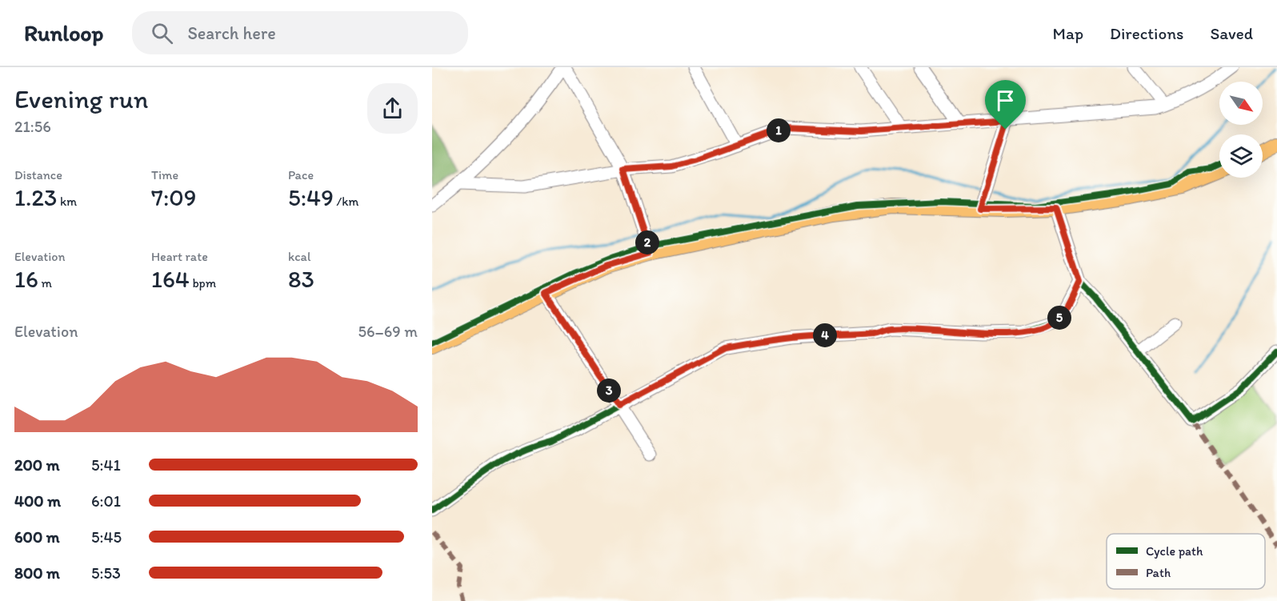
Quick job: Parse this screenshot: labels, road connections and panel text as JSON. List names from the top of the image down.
{
  "legend": ["Cycle path", "Path"],
  "north": "bottom right",
  "page": {
    "header": "Runloop",
    "search": "Search here",
    "nav": ["Map", "Directions", "Saved"],
    "heading": ["Evening run", "21:56"],
    "pins": [
      "1",
      "2",
      "5",
      "4",
      "3"
    ],
    "stats": [
      ["Distance", "1.23 km"],
      ["Time", "7:09"],
      ["Pace", "5:49 /km"],
      ["Elevation", "16 m"],
      ["Heart rate", "164 bpm"],
      ["kcal", "83"]
    ],
    "chart": ["Elevation", "56–69 m"],
    "list": [
      {
        "name": "200 m",
        "note": "5:41"
      },
      {
        "name": "400 m",
        "note": "6:01"
      },
      {
        "name": "600 m",
        "note": "5:45"
      },
      {
        "name": "800 m",
        "note": "5:53"
      }
    ]
  }
}
